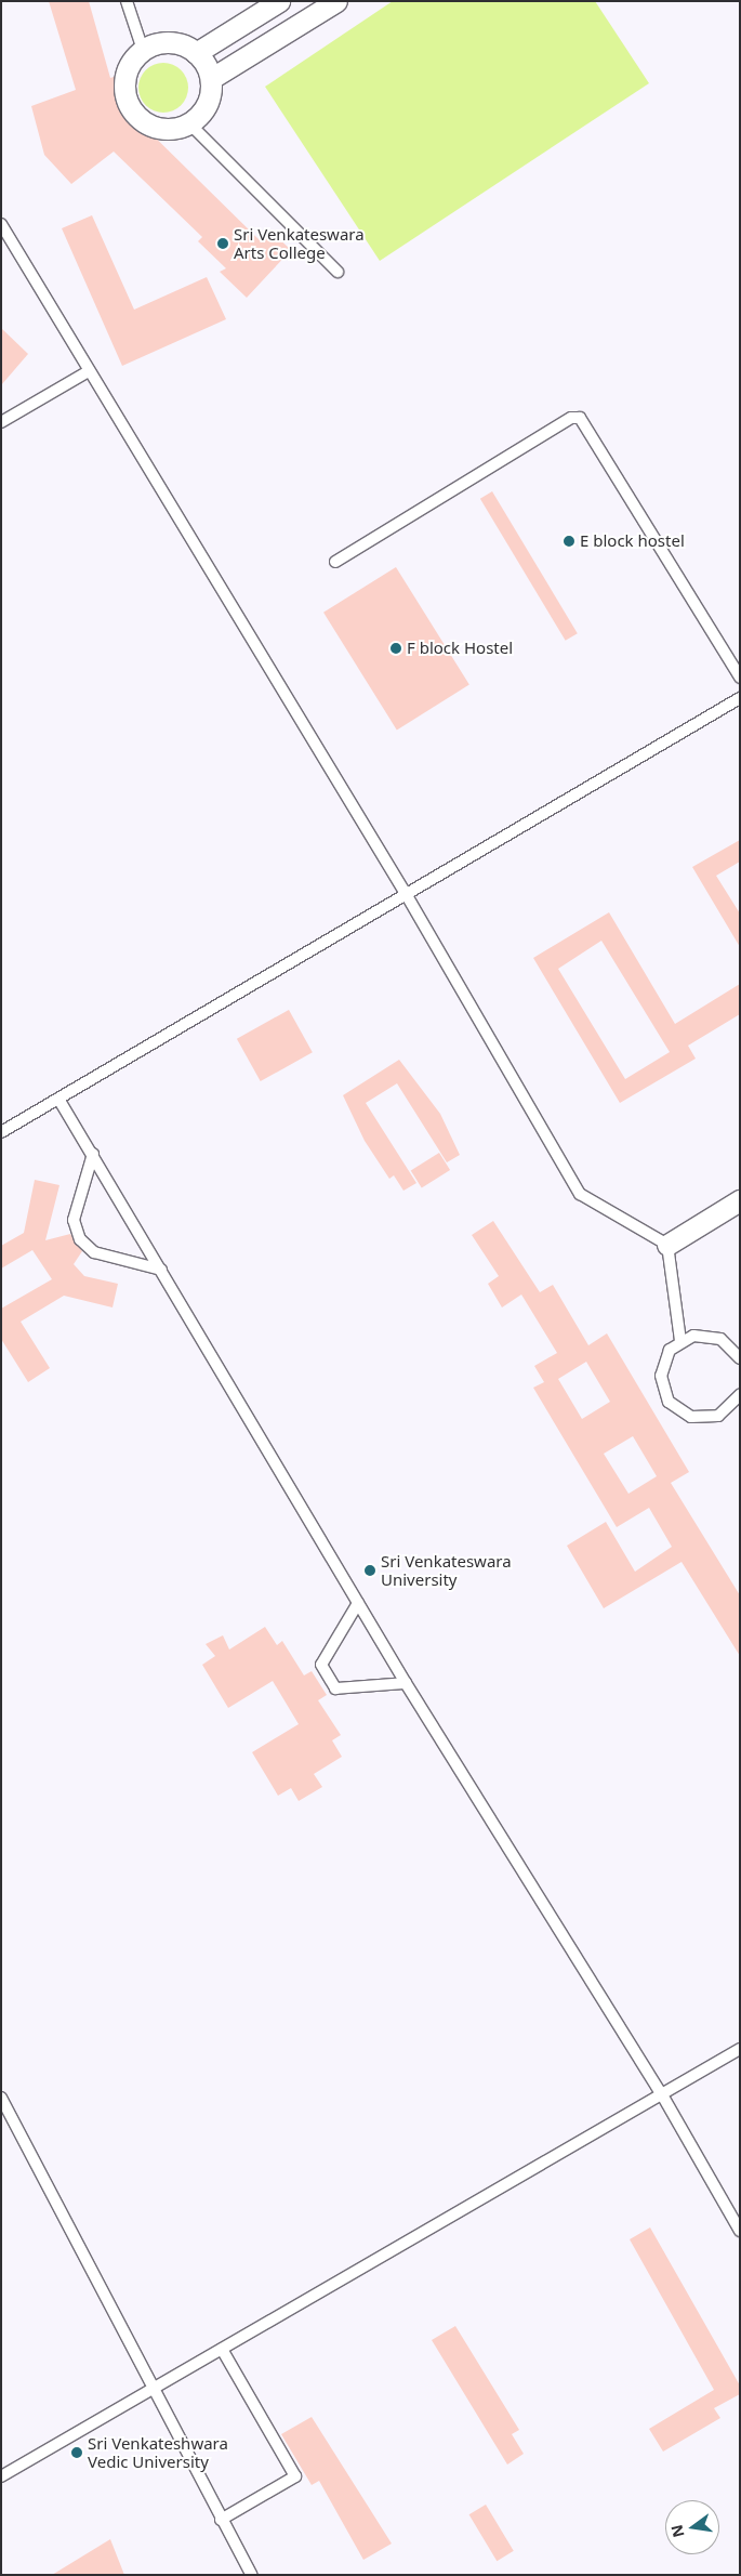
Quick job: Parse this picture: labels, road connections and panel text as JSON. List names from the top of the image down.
{
  "places": [
    "Sri Venkateswara Arts College",
    "E block hostel",
    "F block Hostel",
    "Sri Venkateswara University",
    "Sri Venkateshwara Vedic University"
  ],
  "north": "left"
}
